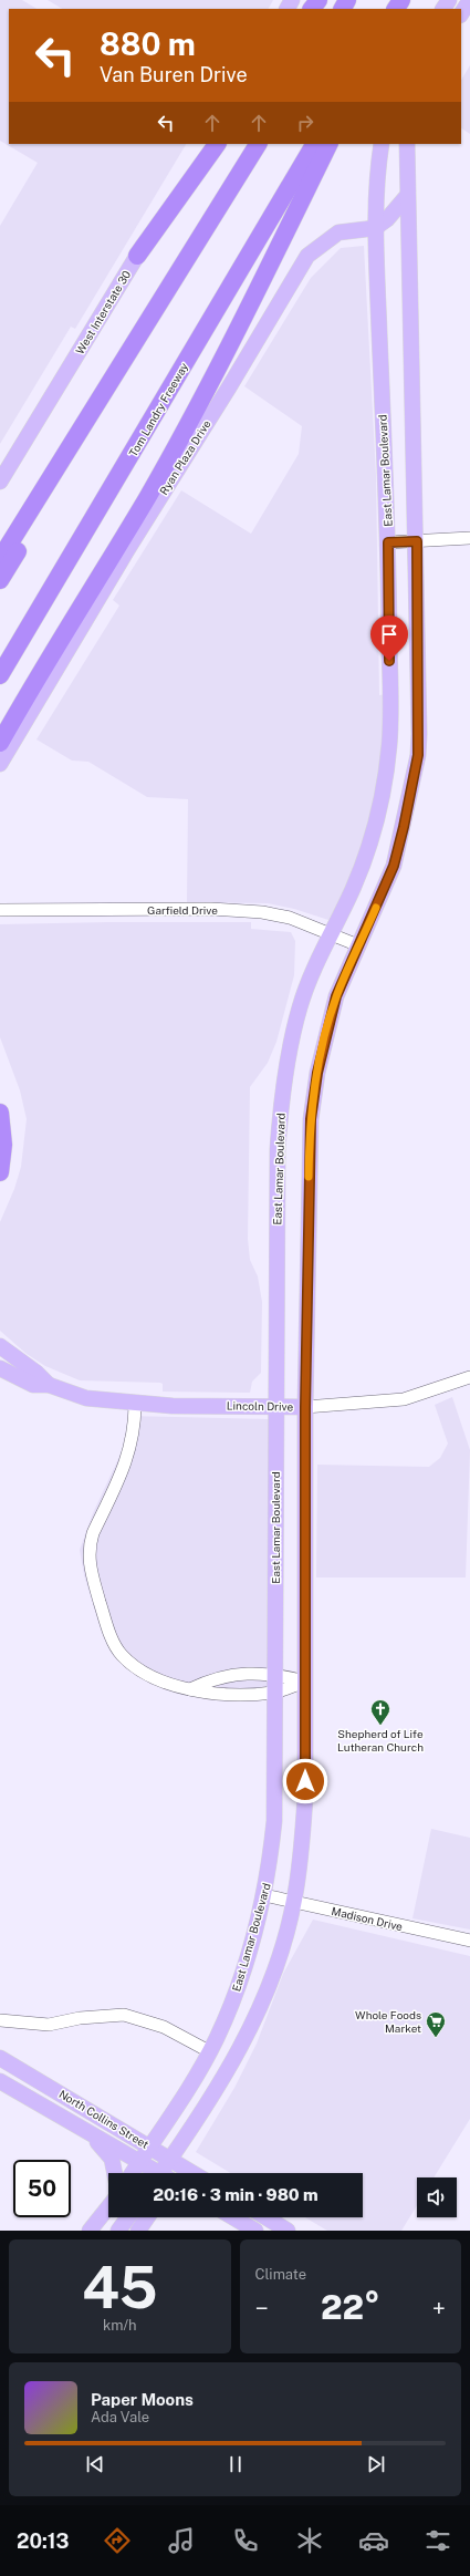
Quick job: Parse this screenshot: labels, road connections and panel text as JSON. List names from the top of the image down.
{
  "streets": {
    "highway": ["Tom Landry Freeway"],
    "main road": [
      "West Interstate 30",
      "Ryan Plaza Drive",
      "East Lamar Boulevard",
      "Lincoln Drive",
      "North Collins Street"
    ],
    "street": ["Garfield Drive", "Madison Drive"]
  },
  "crossings": [
    ["Ryan Plaza Drive", "East Lamar Boulevard"],
    ["East Lamar Boulevard", "Garfield Drive"],
    ["East Lamar Boulevard", "Lincoln Drive"],
    ["East Lamar Boulevard", "Madison Drive"],
    ["East Lamar Boulevard", "North Collins Street"]
  ],
  "places": {
    "church": ["Shepherd of Life Lutheran Church"],
    "supermarket": ["Whole Foods Market"]
  },
  "page": {
    "turn": ["880 m", "Van Buren Drive"],
    "limit": "50",
    "trip": "20:16 · 3 min · 980 m",
    "tile": [
      ["45", "km/h"],
      "Climate"
    ],
    "heat": ["−", "22°", "+"],
    "song": ["Paper Moons", "Ada Vale"],
    "tabs": "20:13"
  }
}
